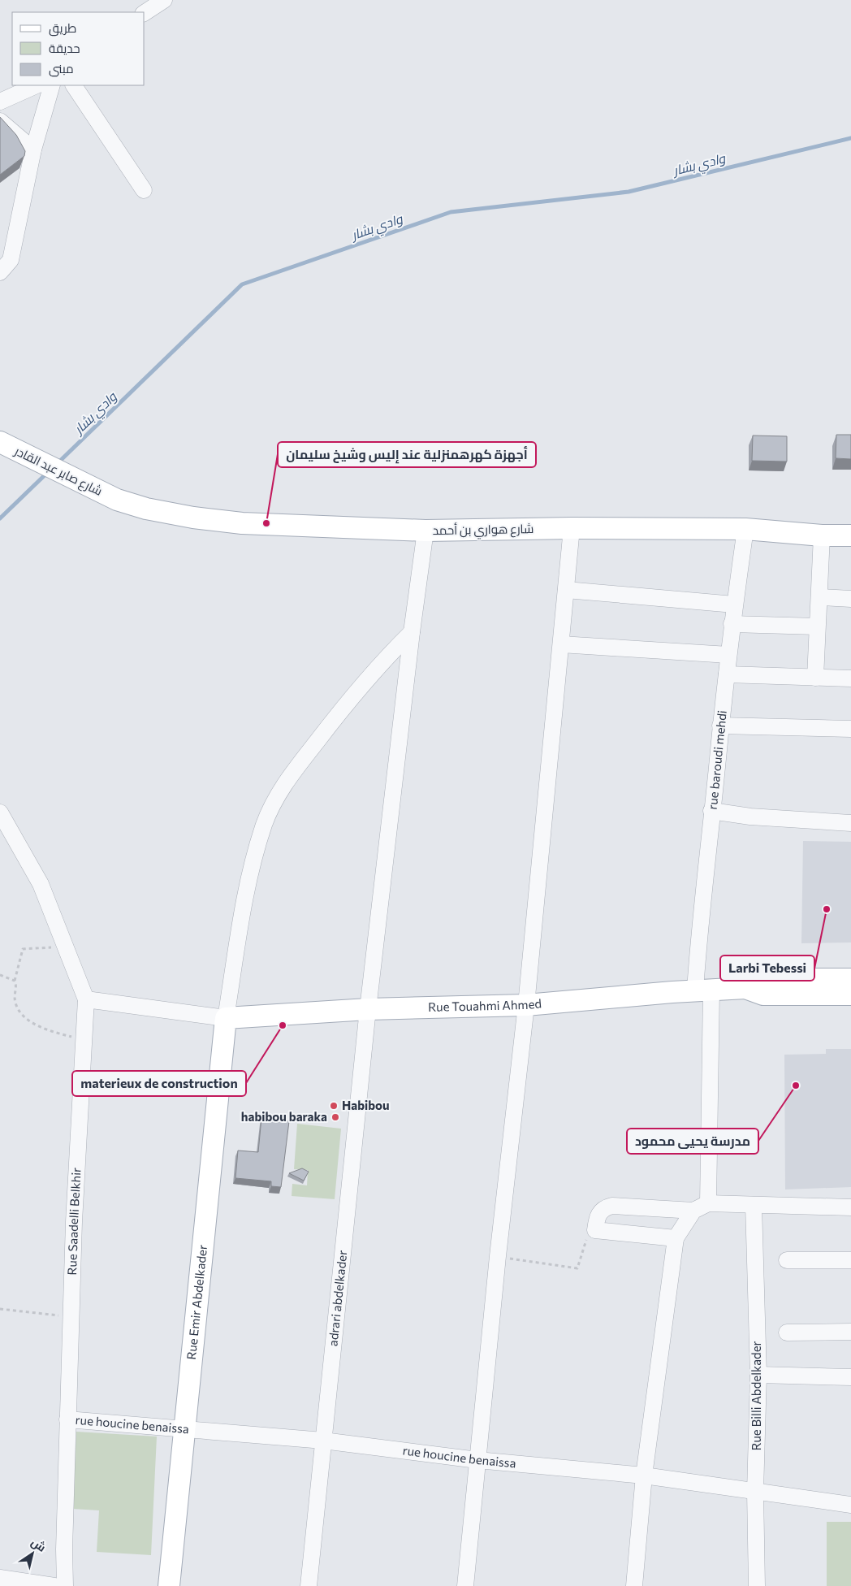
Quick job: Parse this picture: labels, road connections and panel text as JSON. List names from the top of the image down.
{
  "streets": {
    "main road": [
      "شارع صابر عبد القادر",
      "شارع هواري بن أحمد",
      "Rue Touahmi Ahmed",
      "Rue Emir Abdelkader"
    ],
    "street": [
      "rue baroudi mehdi",
      "Rue Saadelli Belkhir",
      "adrari abdelkader",
      "Rue Billi Abdelkader",
      "rue houcine benaissa"
    ]
  },
  "crossings": [
    ["شارع صابر عبد القادر", "شارع هواري بن أحمد"],
    ["شارع هواري بن أحمد", "rue baroudi mehdi"],
    ["شارع هواري بن أحمد", "adrari abdelkader"],
    ["rue baroudi mehdi", "Rue Touahmi Ahmed"],
    ["Rue Touahmi Ahmed", "adrari abdelkader"],
    ["Rue Touahmi Ahmed", "Rue Emir Abdelkader"],
    ["Rue Saadelli Belkhir", "rue houcine benaissa"],
    ["adrari abdelkader", "rue houcine benaissa"],
    ["Rue Emir Abdelkader", "rue houcine benaissa"],
    ["Rue Billi Abdelkader", "rue houcine benaissa"]
  ],
  "water": ["وادي بشار"],
  "places": [
    "أجهزة كهرهمنزلية عند إليس وشيخ سليمان",
    "Larbi Tebessi",
    "materieux de construction",
    "مدرسة يحيى محمود",
    "Habibou",
    "habibou baraka"
  ],
  "legend": ["طريق", "حديقة", "مبنى"],
  "north": "top right"
}
